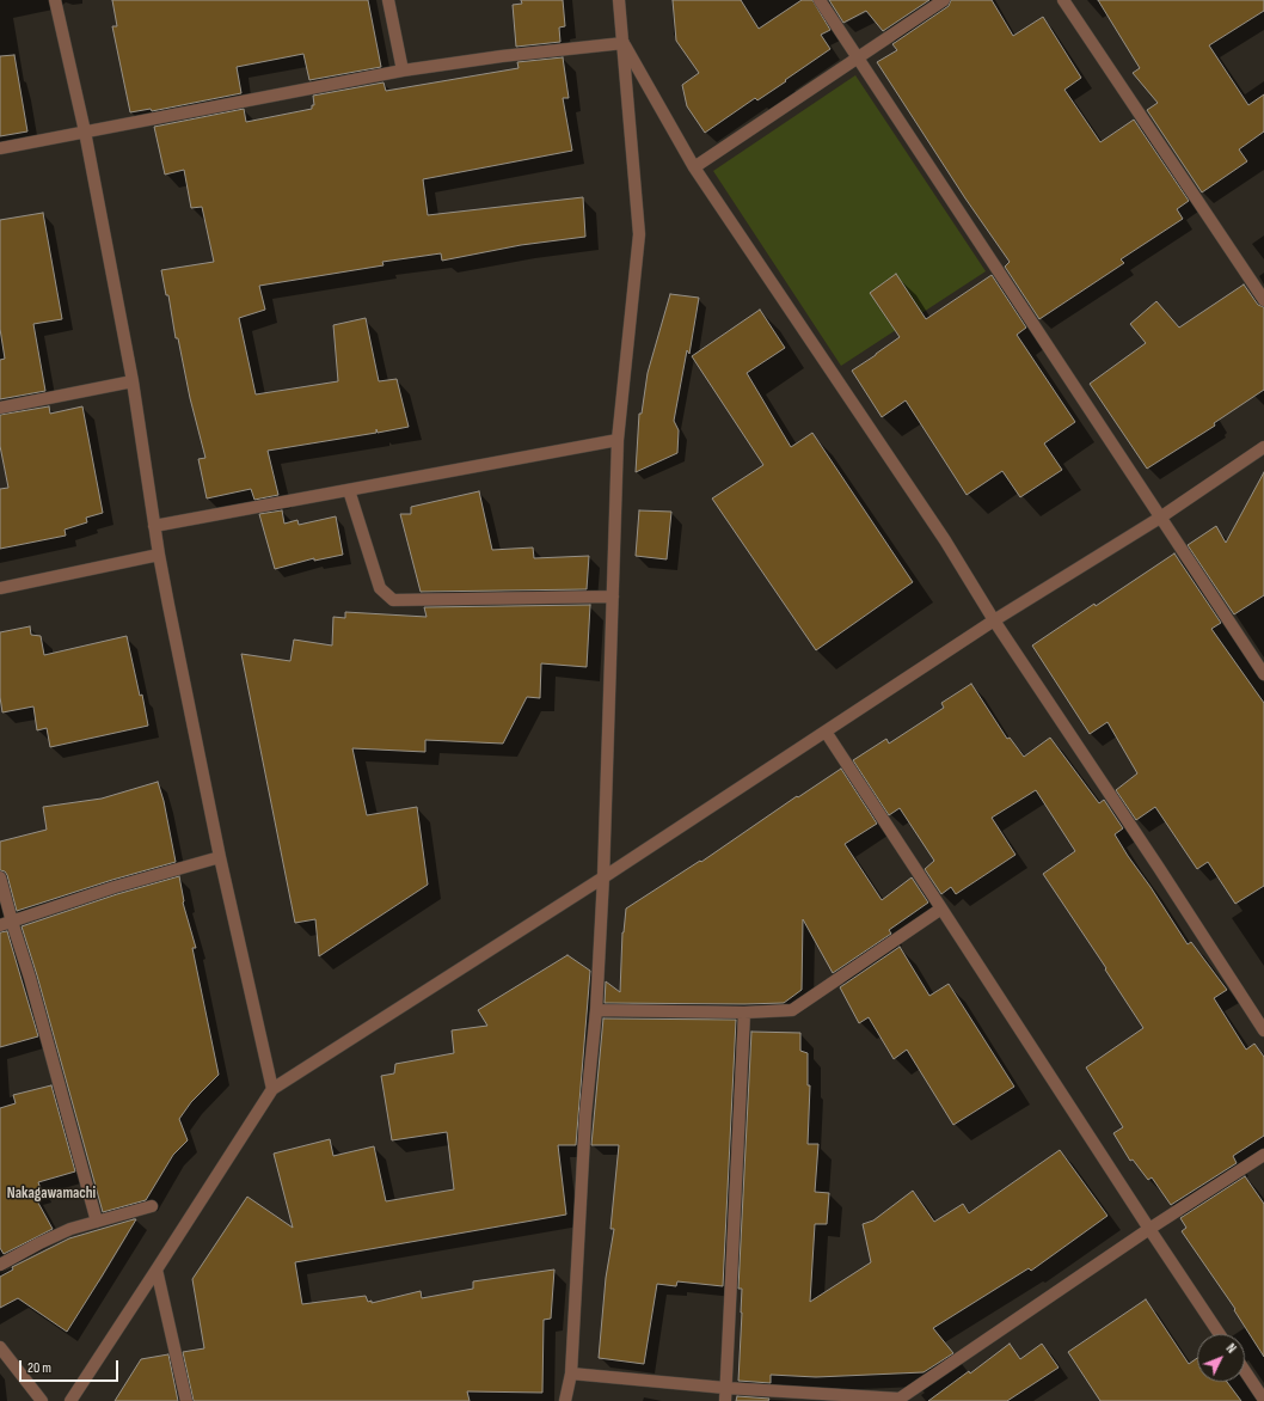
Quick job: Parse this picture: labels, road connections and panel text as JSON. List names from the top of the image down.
{
  "districts": ["Nakagawamachi"],
  "scale_bar": "20 m",
  "north": "top right"
}
